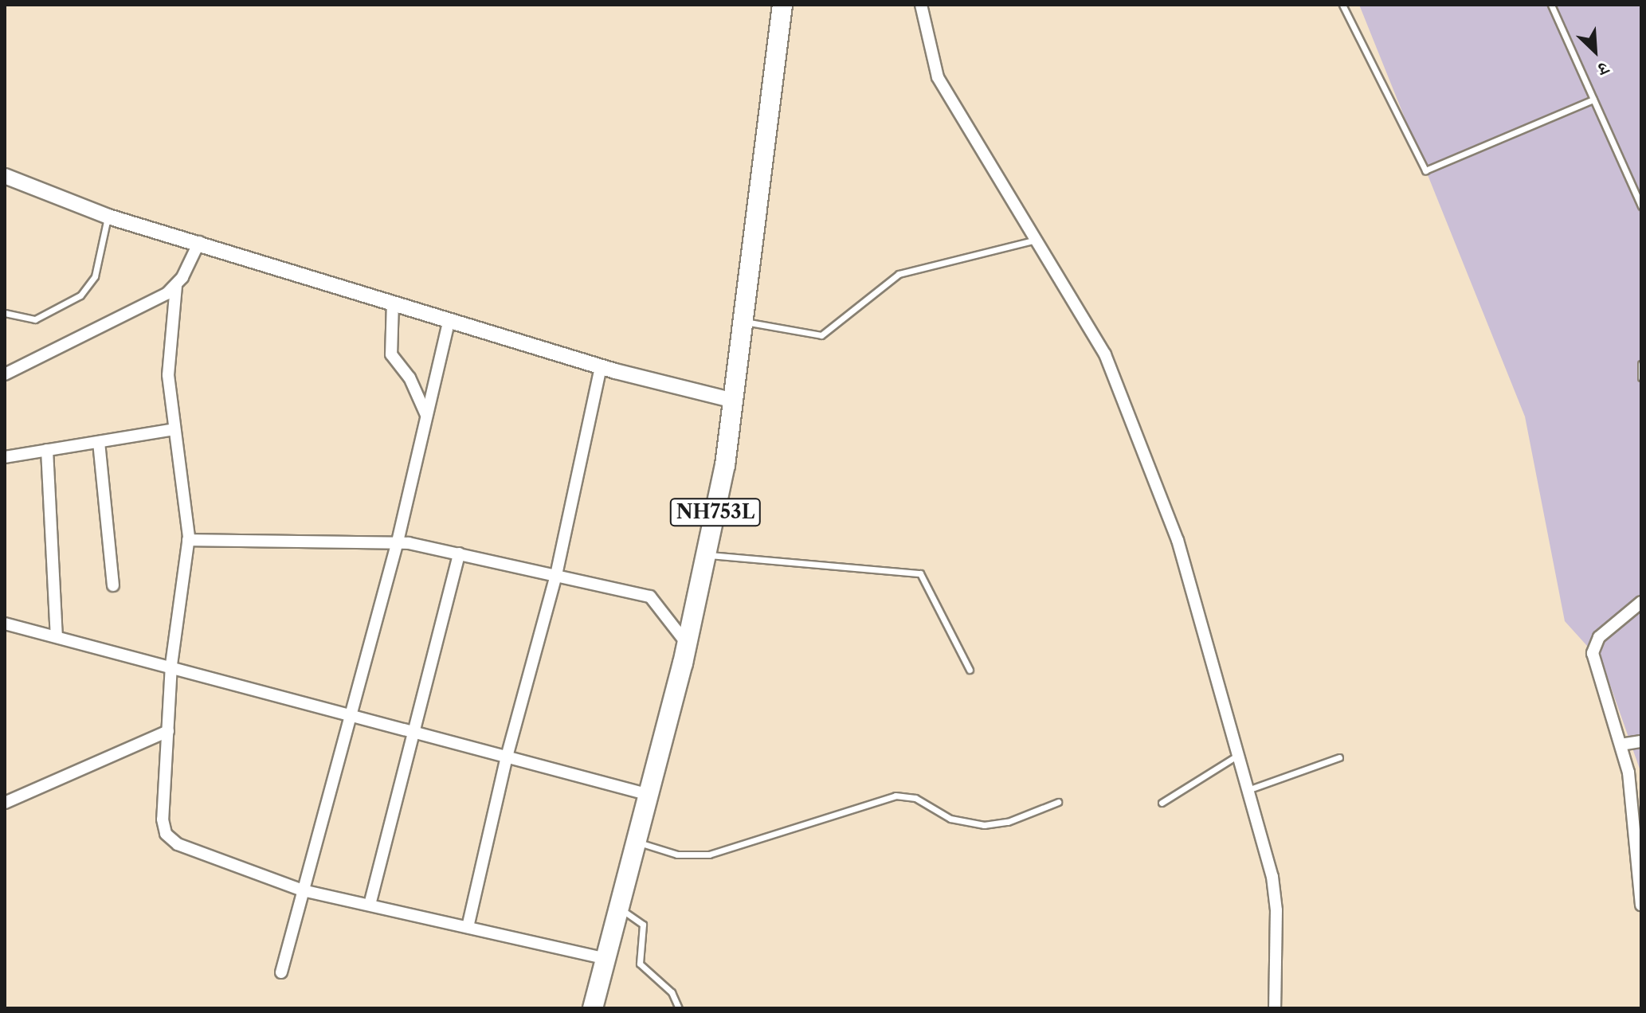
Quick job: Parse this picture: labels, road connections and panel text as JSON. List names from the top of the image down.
{
  "streets": {
    "highway": ["NH753L"]
  },
  "north": "bottom right"
}
